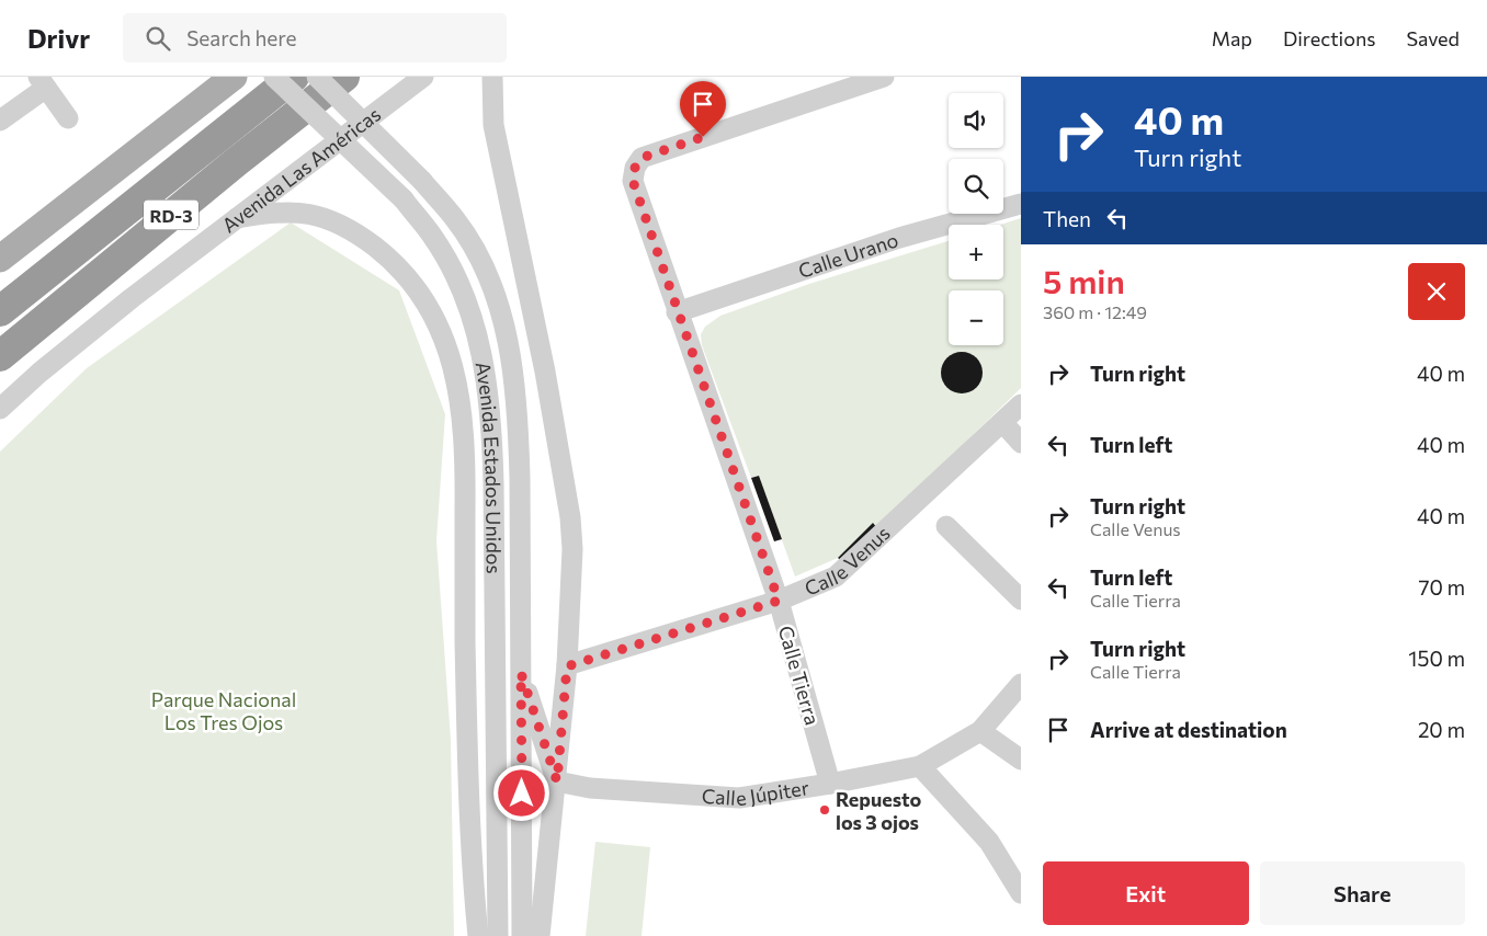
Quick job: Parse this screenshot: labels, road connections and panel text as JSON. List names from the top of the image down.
{
  "streets": {
    "highway": ["RD-3"],
    "street": [
      "Avenida Las Américas",
      "Calle Urano",
      "Avenida Estados Unidos",
      "Calle Venus",
      "Calle Tierra",
      "Calle Júpiter"
    ]
  },
  "crossings": [
    ["Calle Urano", "Calle Tierra"],
    ["Calle Venus", "Calle Tierra"],
    ["Calle Tierra", "Calle Júpiter"]
  ],
  "parks": ["Parque Nacional Los Tres Ojos"],
  "places": ["Repuesto los 3 ojos"],
  "page": {
    "header": "Drivr",
    "search": "Search here",
    "nav": ["Map", "Directions", "Saved"],
    "turn": ["40 m", "Turn right"],
    "map_buttons": ["+", "−"],
    "then": "Then",
    "heading": ["5 min", "360 m · 12:49"],
    "list": [
      {
        "name": "Turn right",
        "value": "40 m"
      },
      {
        "name": "Turn left",
        "value": "40 m"
      },
      {
        "name": "Turn right",
        "note": "Calle Venus",
        "value": "40 m"
      },
      {
        "name": "Turn left",
        "note": "Calle Tierra",
        "value": "70 m"
      },
      {
        "name": "Turn right",
        "note": "Calle Tierra",
        "value": "150 m"
      },
      {
        "name": "Arrive at destination",
        "value": "20 m"
      }
    ],
    "buttons": ["Exit", "Share"]
  }
}
